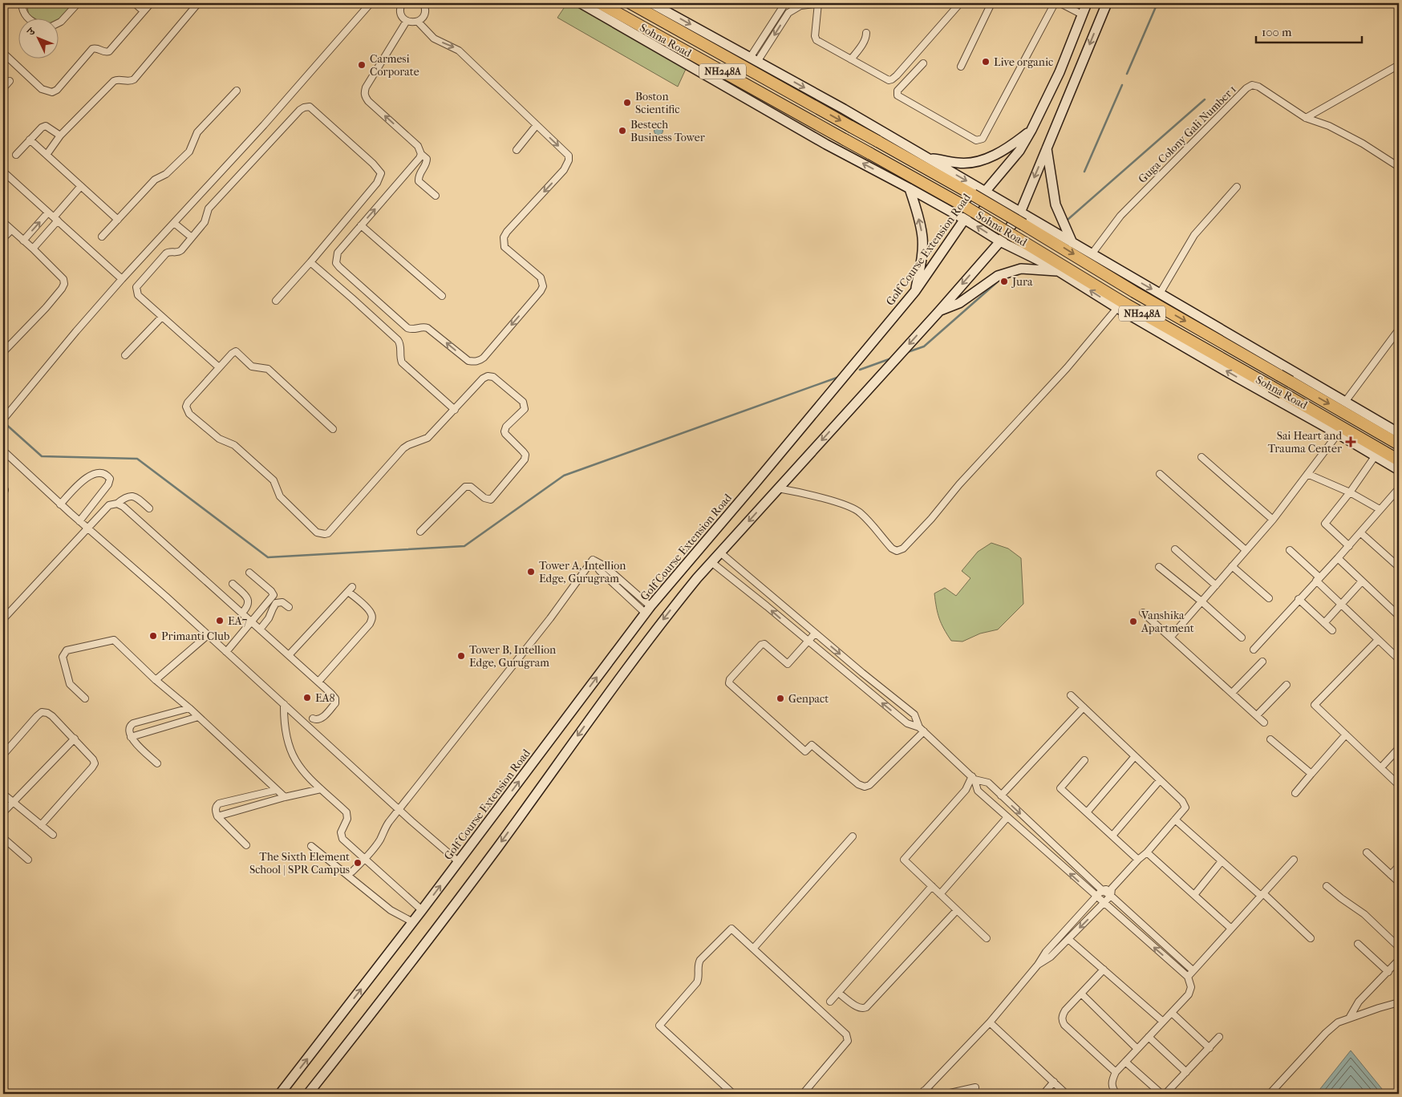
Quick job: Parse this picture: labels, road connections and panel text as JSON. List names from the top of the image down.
{
  "streets": {
    "highway": ["Sohna Road", "NH248A"],
    "main road": ["Golf Course Extension Road"],
    "street": ["Guga Colony Gali Number 1"]
  },
  "places": {
    "other": [
      "Live organic",
      "Carmesi Corporate",
      "Boston Scientific",
      "Bestech Business Tower",
      "Jura",
      "Tower A, Intellion Edge, Gurugram",
      "EA7",
      "Vanshika Apartment",
      "Primanti Club",
      "Tower B, Intellion Edge, Gurugram",
      "EA8",
      "Genpact",
      "The Sixth Element School | SPR Campus"
    ],
    "health": ["Sai Heart and Trauma Center"]
  },
  "scale_bar": "100 m",
  "north": "top left"
}
